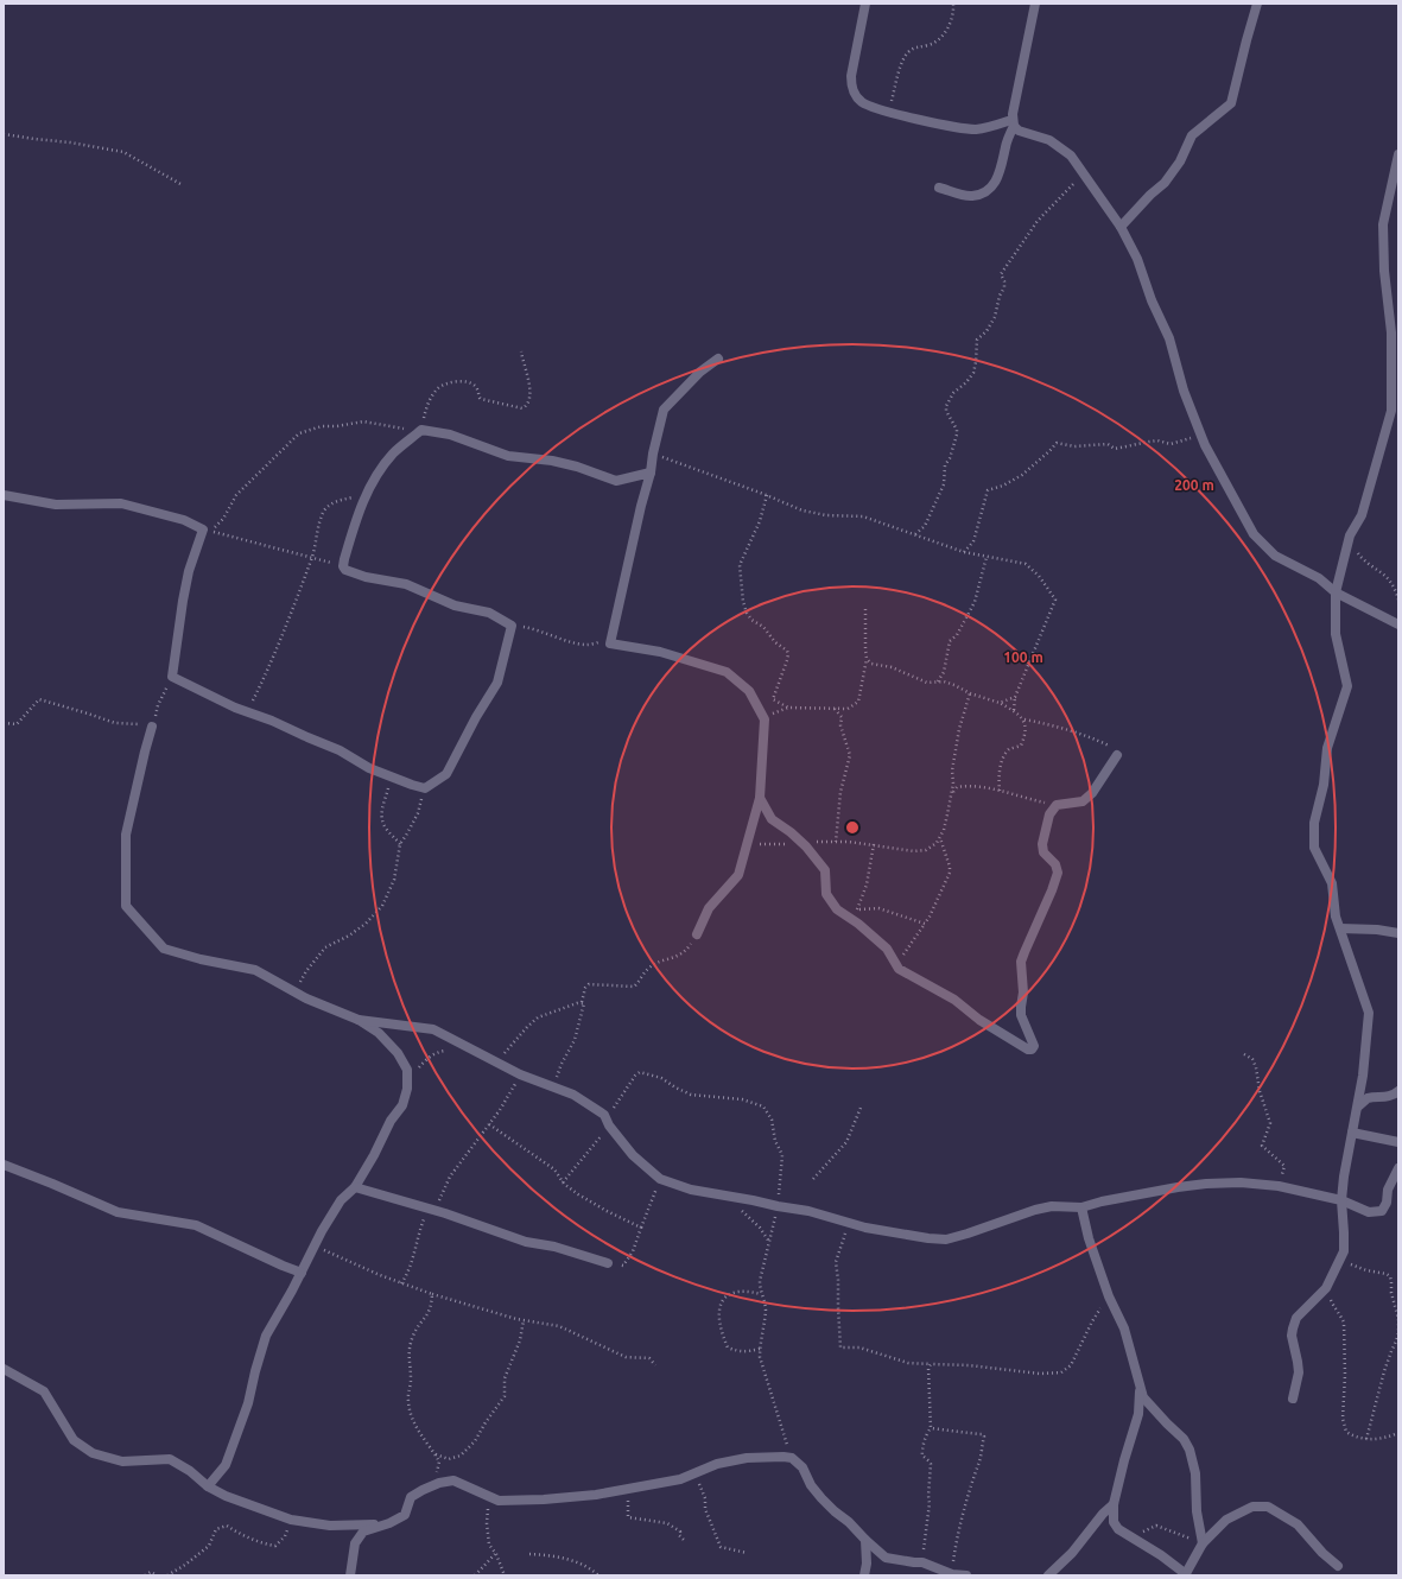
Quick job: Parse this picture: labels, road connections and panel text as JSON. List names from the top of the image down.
{
  "rings": ["200 m", "100 m"]
}
